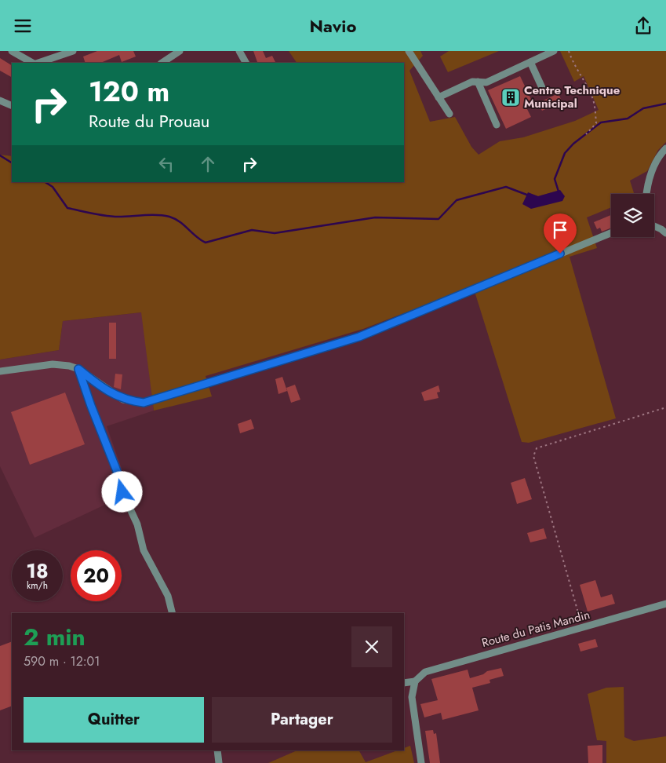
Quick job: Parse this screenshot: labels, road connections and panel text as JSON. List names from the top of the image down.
{
  "streets": {
    "street": ["Route du Patis Mandin"]
  },
  "places": {
    "building": ["Centre Technique Municipal"]
  },
  "page": {
    "header": "Navio",
    "turn": ["120 m", "Route du Prouau"],
    "speed": "18 km/h",
    "limit": "20",
    "heading": ["2 min", "590 m · 12:01"],
    "buttons": ["Quitter", "Partager"]
  }
}
